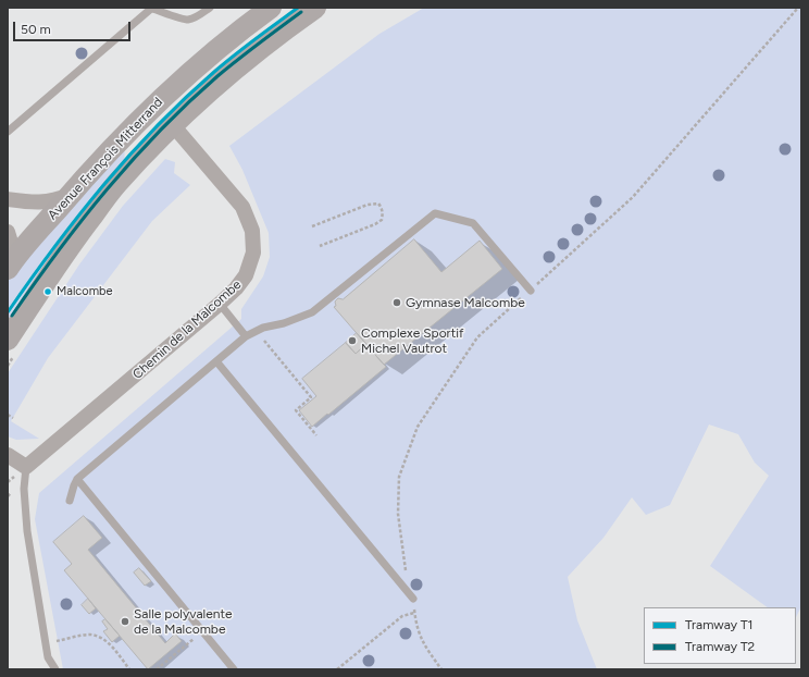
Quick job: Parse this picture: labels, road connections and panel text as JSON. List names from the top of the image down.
{
  "streets": {
    "main road": ["Avenue François Mitterrand"],
    "street": ["Chemin de la Malcombe"]
  },
  "crossings": [
    ["Avenue François Mitterrand", "Chemin de la Malcombe"]
  ],
  "places": [
    "Malcombe",
    "Gymnase Malcombe",
    "Complexe Sportif Michel Vautrot",
    "Salle polyvalente de la Malcombe"
  ],
  "lines": ["tram line T1", "tram line T2"],
  "legend": ["Tramway T1", "Tramway T2"],
  "scale_bar": "50 m"
}
